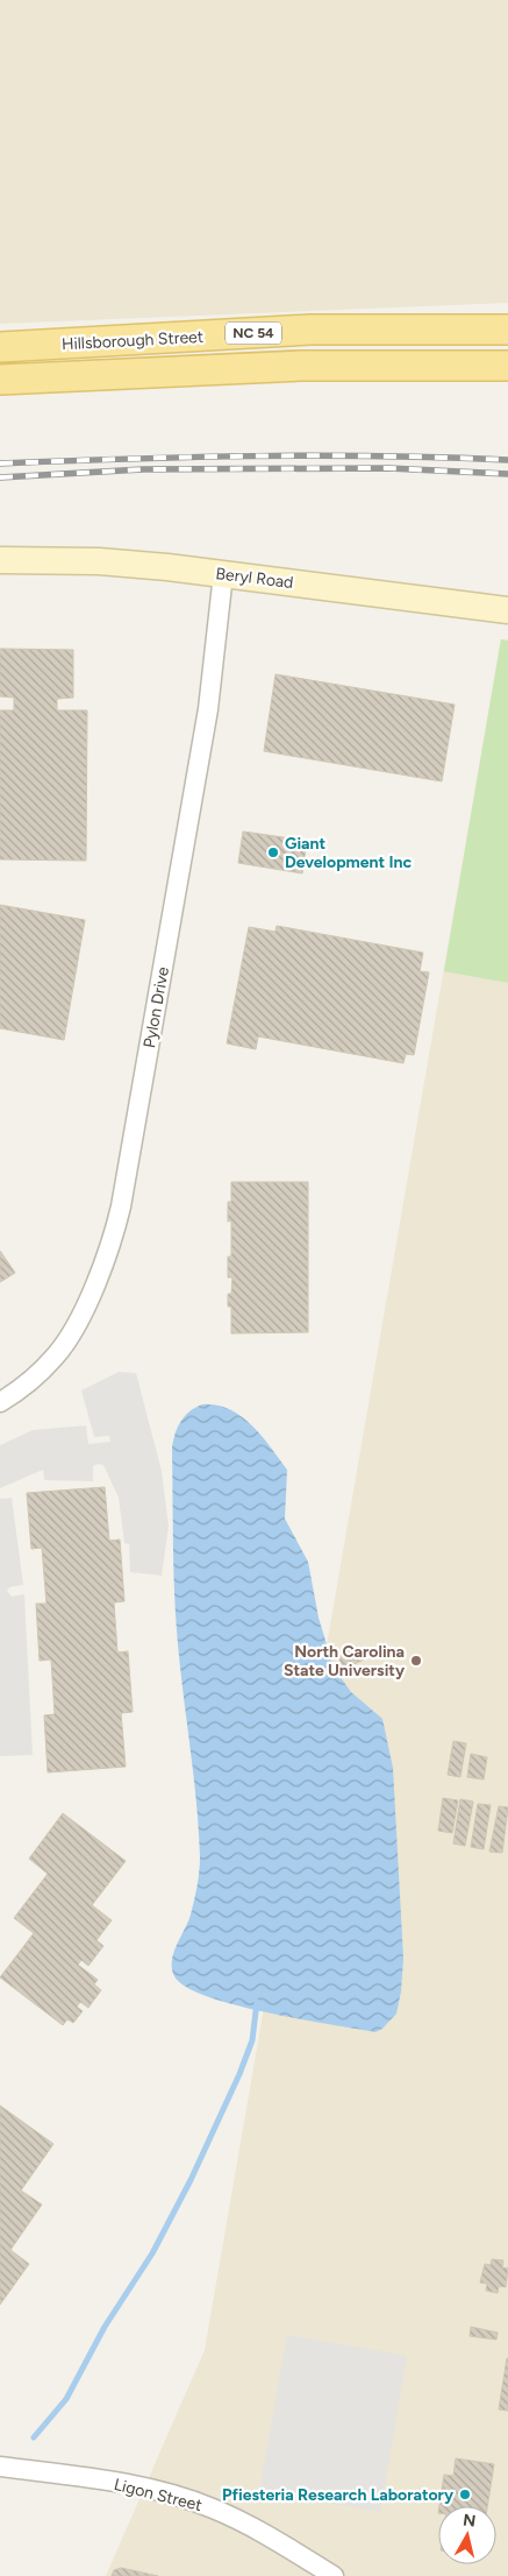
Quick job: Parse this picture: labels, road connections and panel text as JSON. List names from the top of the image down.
{
  "streets": {
    "main road": ["NC 54", "Hillsborough Street"],
    "street": ["Beryl Road", "Pylon Drive", "Ligon Street"]
  },
  "crossings": [
    ["Beryl Road", "Pylon Drive"]
  ],
  "places": ["Giant Development Inc", "North Carolina State University", "Pfiesteria Research Laboratory"],
  "north": "top"
}
